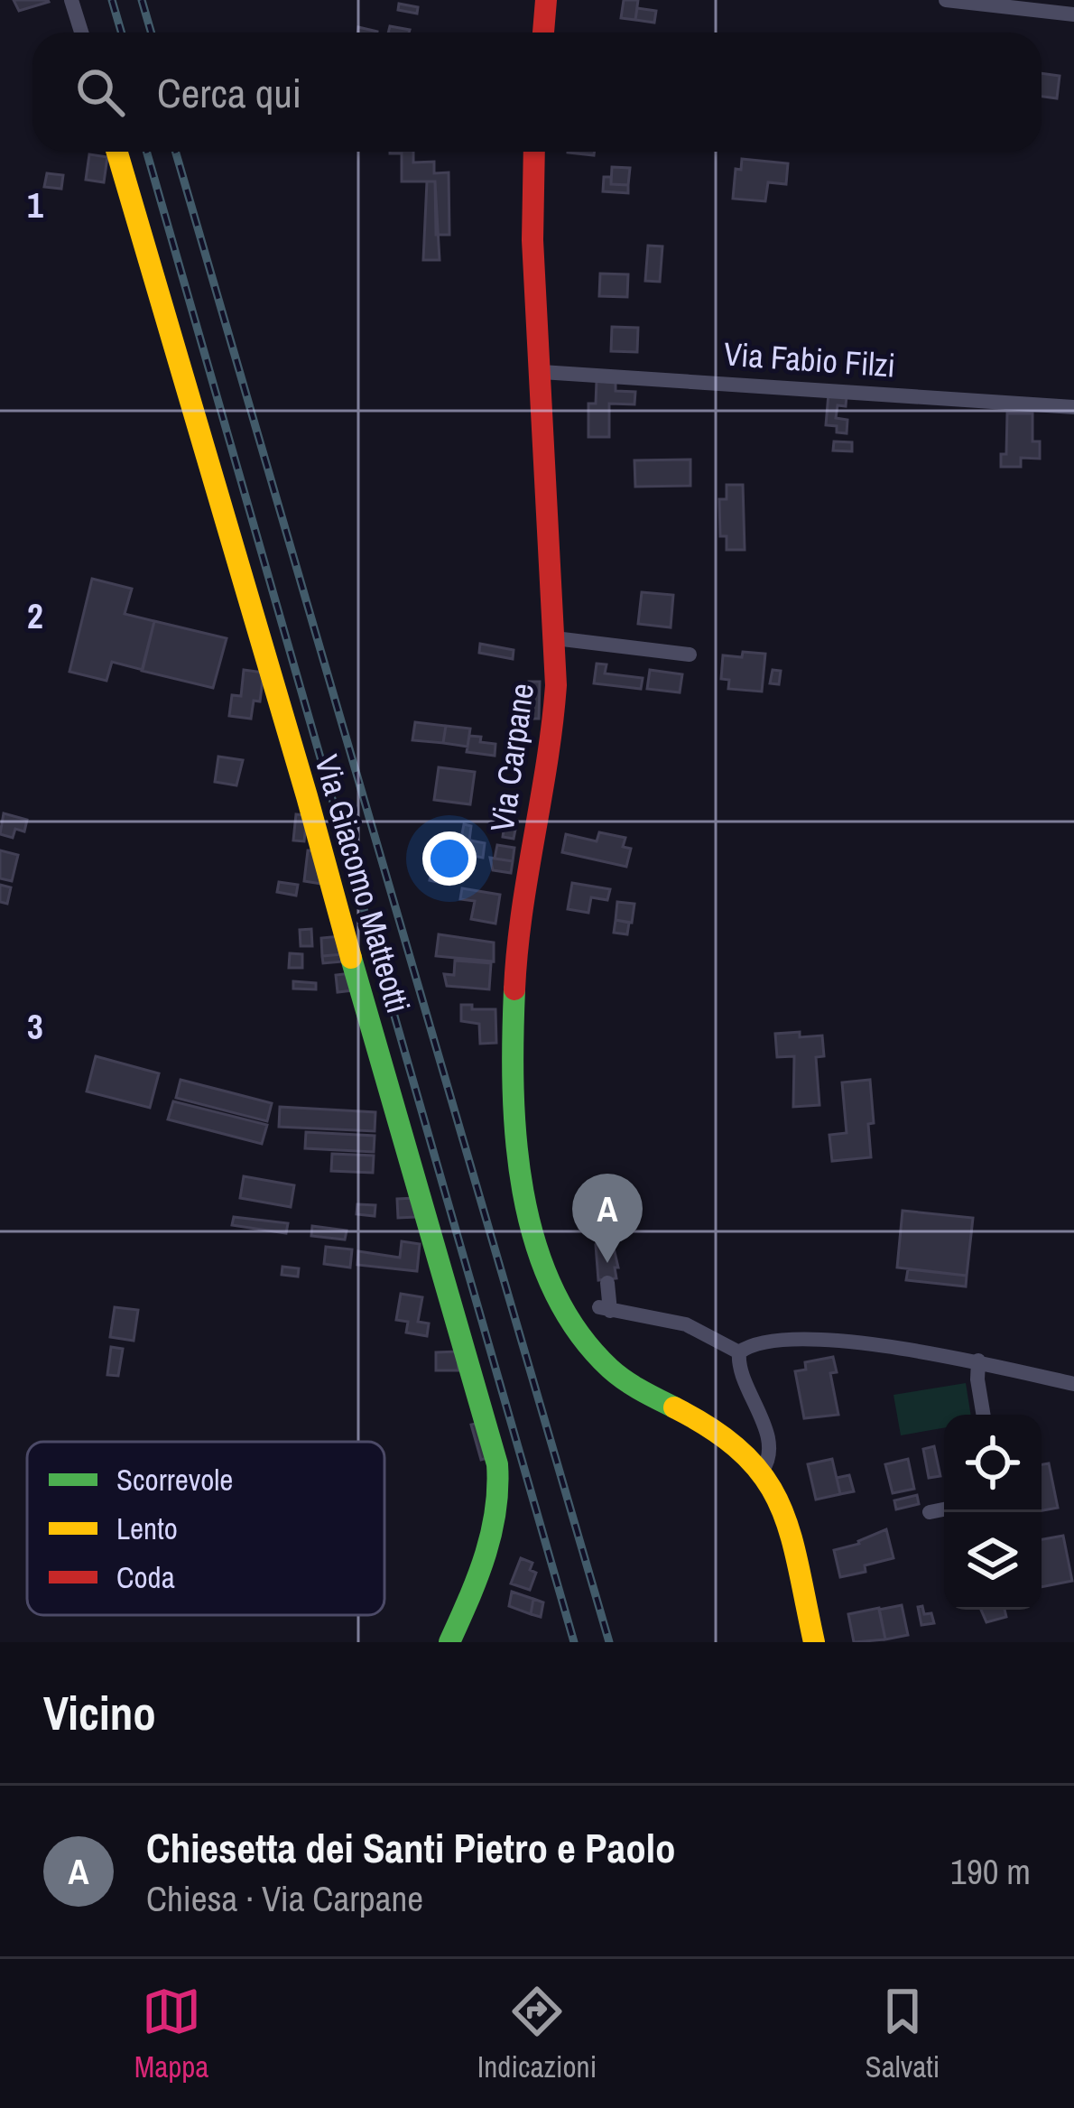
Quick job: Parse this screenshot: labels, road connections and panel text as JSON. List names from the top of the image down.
{
  "streets": {
    "street": ["Via Fabio Filzi", "Via Carpane", "Via Giacomo Matteotti"]
  },
  "crossings": [
    ["Via Fabio Filzi", "Via Carpane"]
  ],
  "legend": ["Scorrevole", "Lento", "Coda"],
  "page": {
    "search": "Cerca qui",
    "pins": "A",
    "heading": "Vicino",
    "list": [
      {
        "mark": "A",
        "name": "Chiesetta dei Santi Pietro e Paolo",
        "note": "Chiesa · Via Carpane",
        "value": "190 m"
      }
    ],
    "nav": ["Mappa", "Indicazioni", "Salvati"]
  },
  "grid": {
    "rows": ["1", "2", "3"]
  }
}
